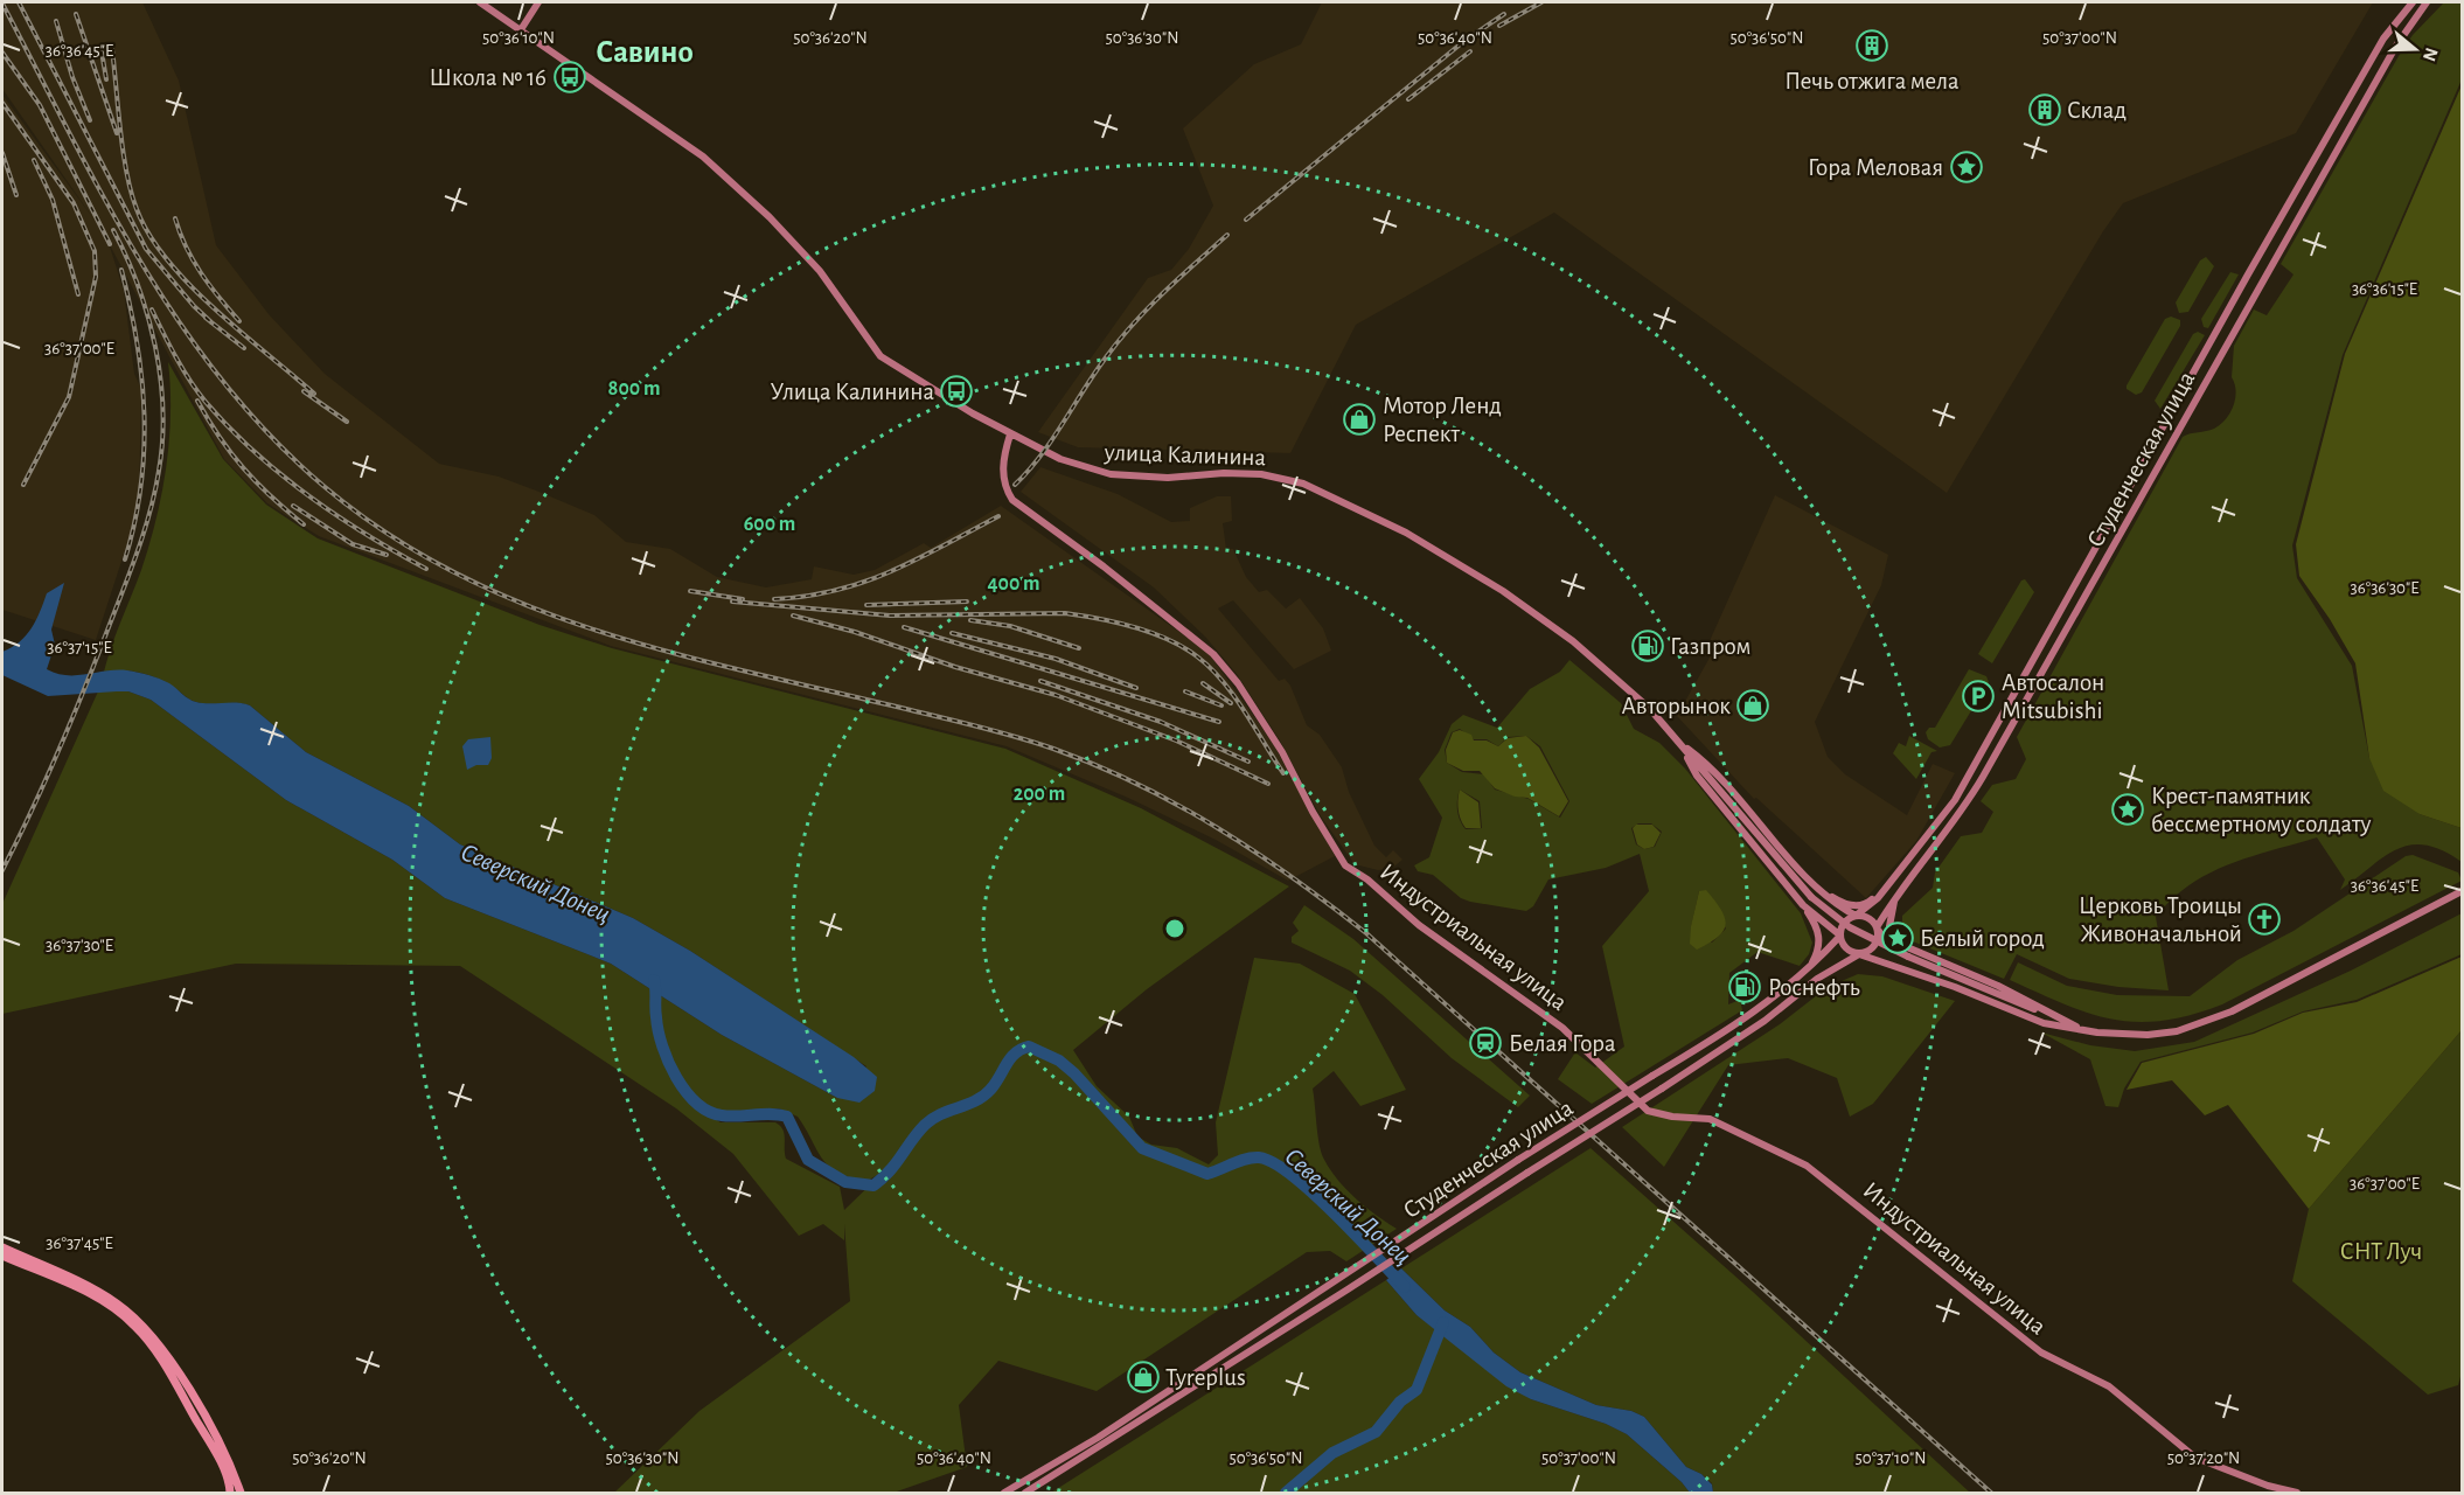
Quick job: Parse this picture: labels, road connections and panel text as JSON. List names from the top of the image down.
{
  "streets": {
    "main road": ["улица Калинина", "Студенческая улица", "Индустриальная улица"]
  },
  "crossings": [
    ["улица Калинина", "Индустриальная улица"]
  ],
  "districts": ["Савино"],
  "water": ["Северский Донец"],
  "parks": ["СНТ Луч"],
  "places": {
    "building": ["Печь отжига мела", "Склад"],
    "bus stop": ["Школа № 16", "Улица Калинина"],
    "place": ["Гора Меловая", "Крест-памятник бессмертному солдату", "Белый город"],
    "shop": ["Мотор Ленд Респект", "Авторынок", "Tyreplus"],
    "fuel station": ["Газпром", "Роснефть"],
    "parking": ["Автосалон Mitsubishi"],
    "church": ["Церковь Троицы Живоначальной"],
    "station": ["Белая Гора"]
  },
  "north": "right",
  "coordinates": [
    "50°36'10\"N",
    "50°36'20\"N",
    "50°36'30\"N",
    "50°36'40\"N",
    "50°36'50\"N",
    "50°37'00\"N",
    "36°36'45\"E",
    "36°36'15\"E",
    "36°37'00\"E",
    "36°36'30\"E",
    "36°37'15\"E",
    "36°37'30\"E",
    "36°37'45\"E",
    "50°37'10\"N",
    "50°37'20\"N"
  ],
  "rings": [
    "800 m",
    "600 m",
    "400 m",
    "200 m"
  ]
}
